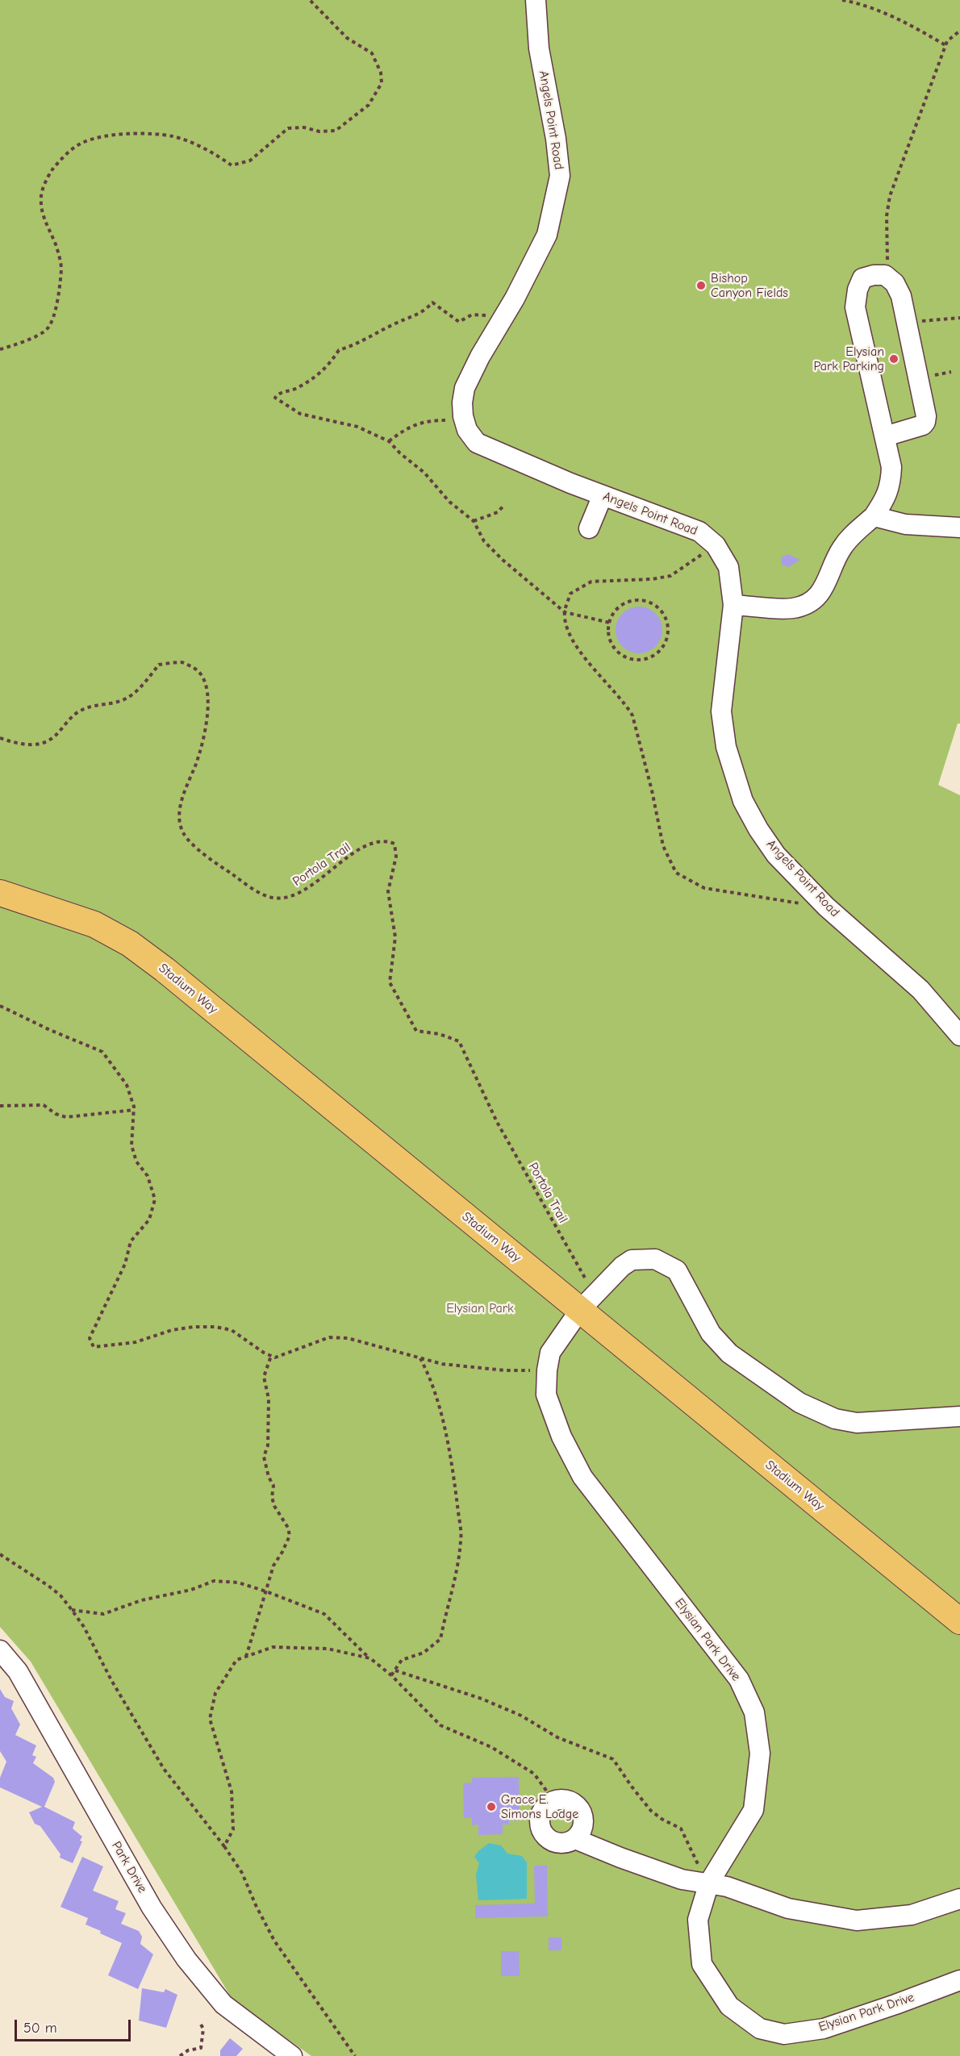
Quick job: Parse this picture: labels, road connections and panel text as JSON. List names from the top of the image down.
{
  "streets": {
    "main road": ["Stadium Way"],
    "street": ["Angels Point Road", "Elysian Park Drive", "Park Drive"],
    "path": ["Portola Trail"]
  },
  "crossings": [
    ["Portola Trail", "Stadium Way"],
    ["Portola Trail", "Elysian Park Drive"],
    ["Stadium Way", "Elysian Park Drive"]
  ],
  "parks": ["Elysian Park"],
  "places": ["Bishop Canyon Fields", "Elysian Park Parking", "Grace E. Simons Lodge"],
  "scale_bar": "50 m"
}
